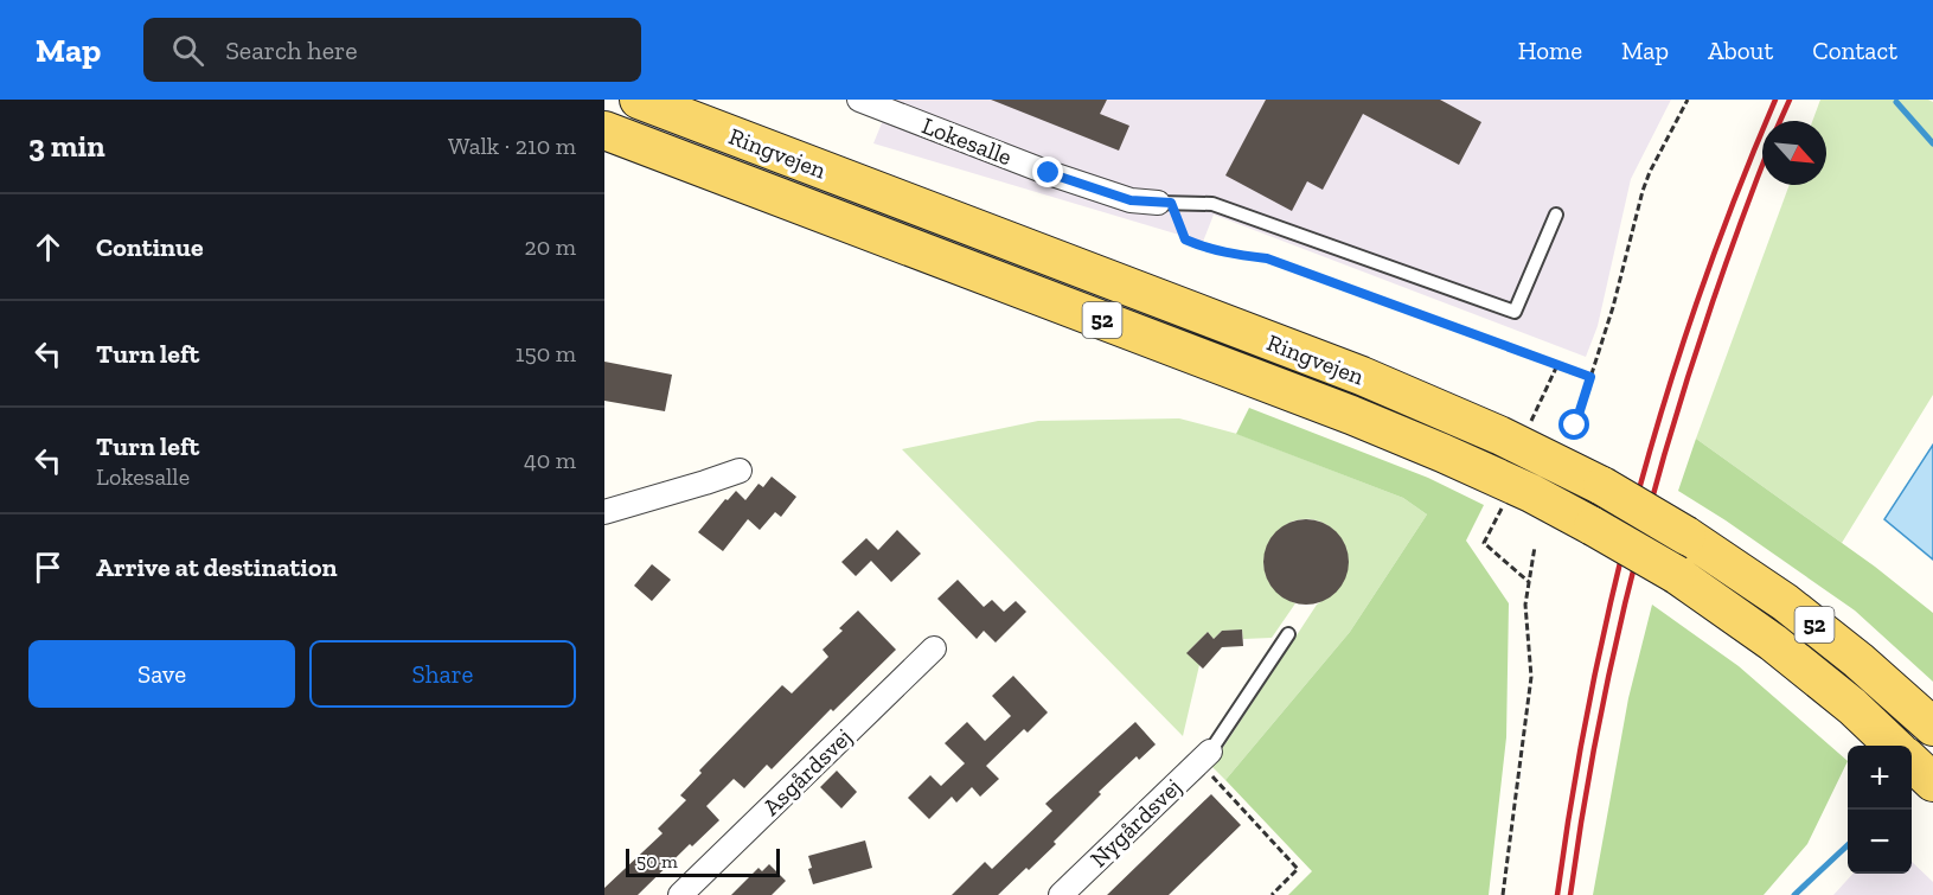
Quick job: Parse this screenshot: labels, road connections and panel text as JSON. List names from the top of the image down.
{
  "streets": {
    "main road": ["Ringvejen", "52"],
    "street": ["Lokesalle", "Asgårdsvej", "Nygårdsvej"]
  },
  "scale_bar": "50 m",
  "north": "bottom right",
  "page": {
    "header": "Map",
    "search": "Search here",
    "nav": [
      "Home",
      "Map",
      "About",
      "Contact"
    ],
    "heading": ["3 min", "Walk · 210 m"],
    "list": [
      ["Continue", "20 m"],
      ["Turn left", "150 m"],
      ["Turn left", "Lokesalle", "40 m"],
      "Arrive at destination"
    ],
    "buttons": ["Save", "Share"],
    "map_buttons": ["+", "−"],
    "scale": "50 m"
  }
}
